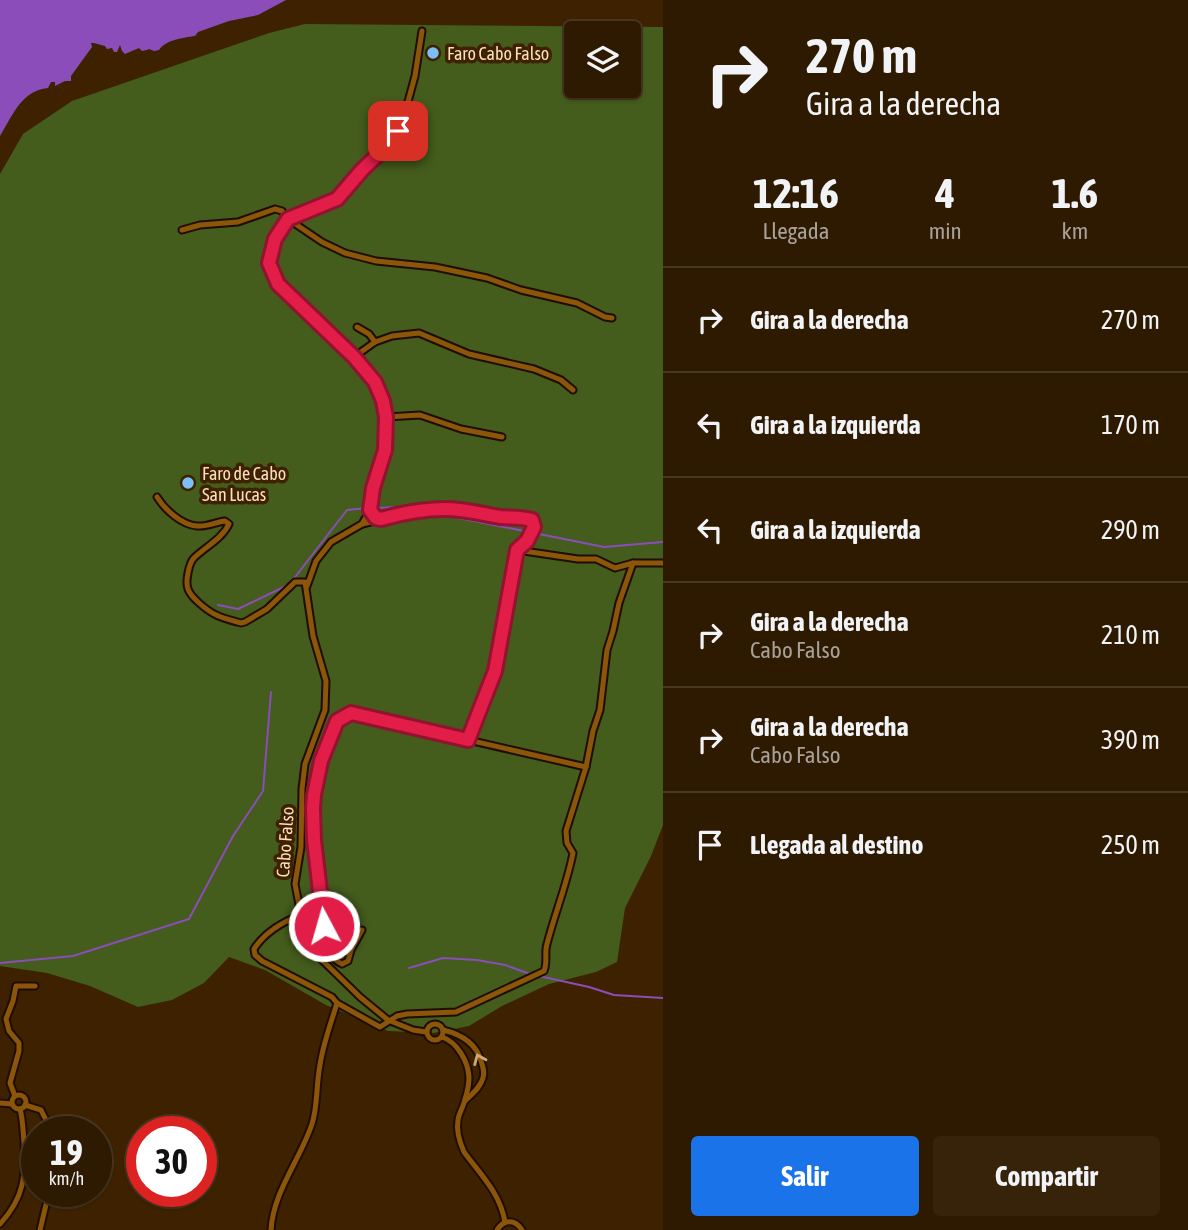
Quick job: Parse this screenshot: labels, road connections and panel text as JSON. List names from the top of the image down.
{
  "streets": {
    "street": ["Cabo Falso"]
  },
  "places": ["Faro Cabo Falso", "Faro de Cabo San Lucas"],
  "page": {
    "turn": ["270 m", "Gira a la derecha"],
    "eta": [
      "12:16",
      "Llegada",
      "4",
      "min",
      "1.6",
      "km"
    ],
    "list": [
      {
        "name": "Gira a la derecha",
        "value": "270 m"
      },
      {
        "name": "Gira a la izquierda",
        "value": "170 m"
      },
      {
        "name": "Gira a la izquierda",
        "value": "290 m"
      },
      {
        "name": "Gira a la derecha",
        "note": "Cabo Falso",
        "value": "210 m"
      },
      {
        "name": "Gira a la derecha",
        "note": "Cabo Falso",
        "value": "390 m"
      },
      {
        "name": "Llegada al destino",
        "value": "250 m"
      }
    ],
    "speed": "19 km/h",
    "limit": "30",
    "buttons": ["Salir", "Compartir"]
  }
}
